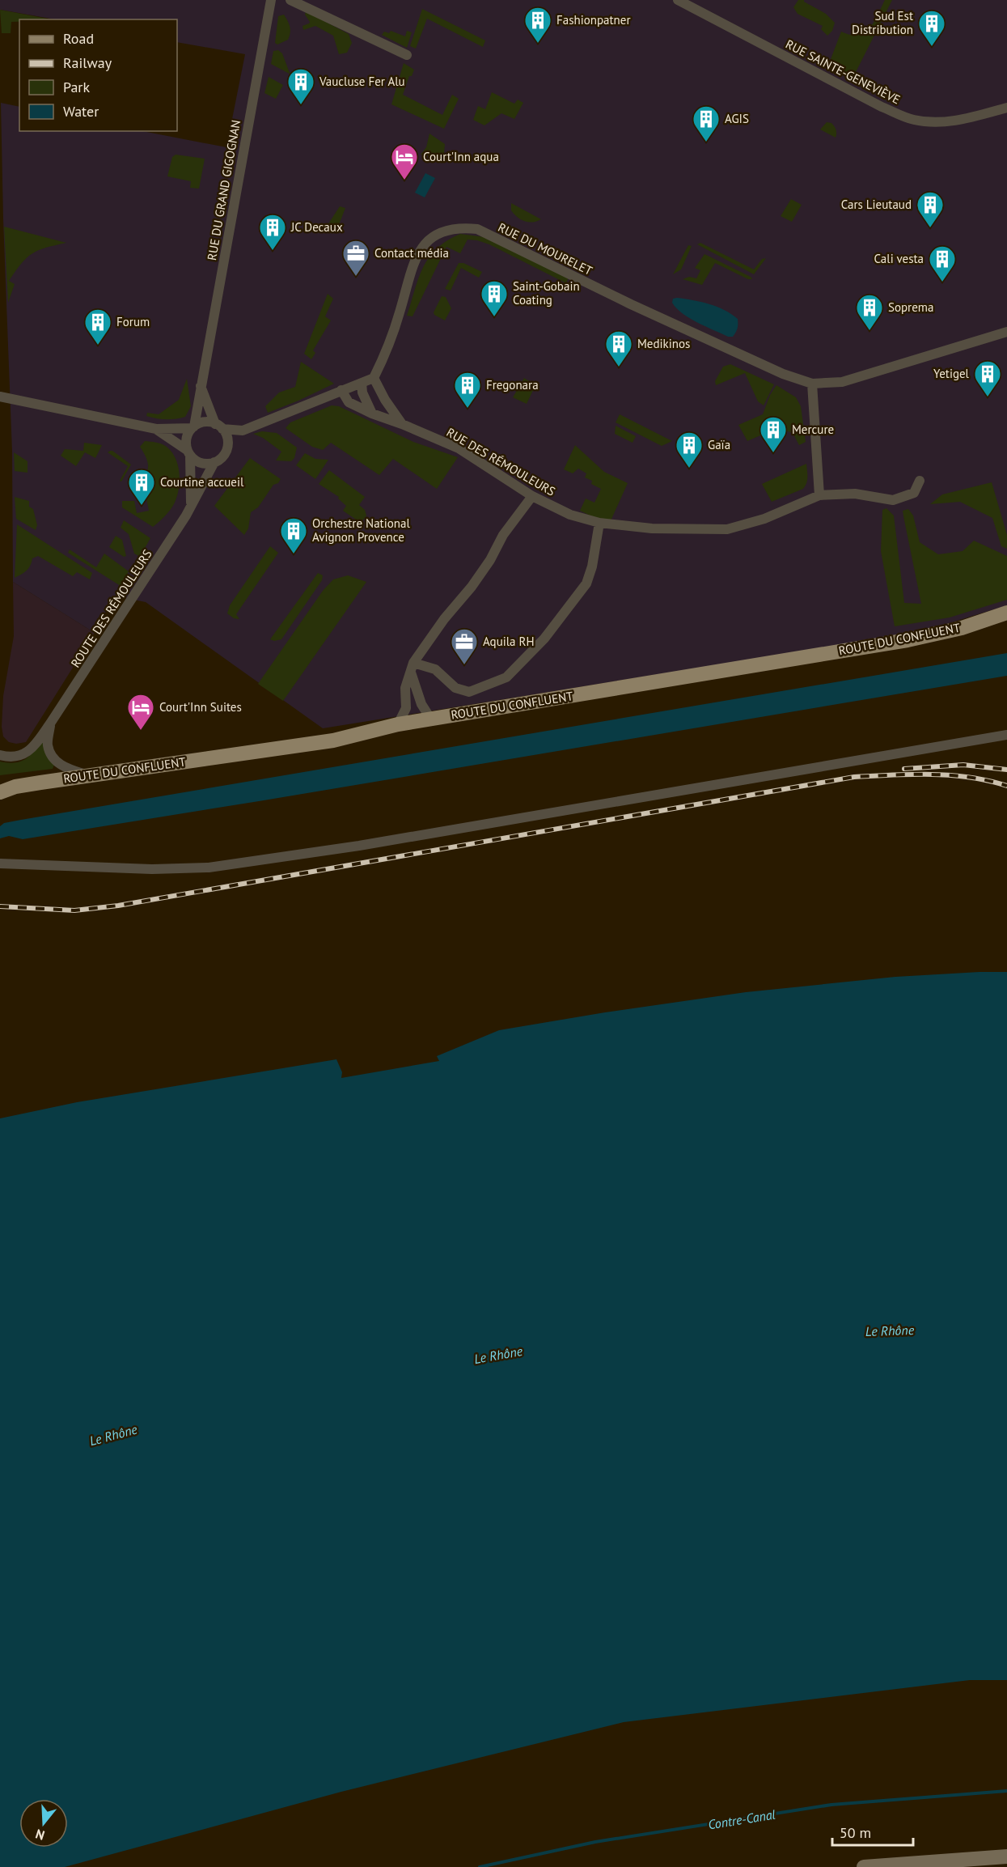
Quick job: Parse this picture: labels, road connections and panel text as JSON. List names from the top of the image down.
{
  "streets": {
    "main road": ["ROUTE DU CONFLUENT"],
    "street": [
      "RUE SAINTE-GENEVIÈVE",
      "RUE DU GRAND GIGOGNAN",
      "RUE DU MOURELET",
      "RUE DES RÉMOULEURS",
      "ROUTE DES RÉMOULEURS"
    ]
  },
  "crossings": [
    ["RUE DU GRAND GIGOGNAN", "ROUTE DES RÉMOULEURS"]
  ],
  "water": ["Le Rhône", "Contre-Canal"],
  "places": {
    "building": [
      "Fashionpatner",
      "Sud Est Distribution",
      "Vaucluse Fer Alu",
      "AGIS",
      "Cars Lieutaud",
      "JC Decaux",
      "Cali vesta",
      "Saint-Gobain Coating",
      "Soprema",
      "Forum",
      "Medikinos",
      "Yetigel",
      "Fregonara",
      "Mercure",
      "Gaïa",
      "Courtine accueil",
      "Orchestre National Avignon Provence"
    ],
    "hotel": ["Court'Inn aqua", "Court'Inn Suites"],
    "office": ["Contact média", "Aquila RH"]
  },
  "legend": [
    "Road",
    "Railway",
    "Park",
    "Water"
  ],
  "scale_bar": "50 m",
  "north": "bottom"
}
